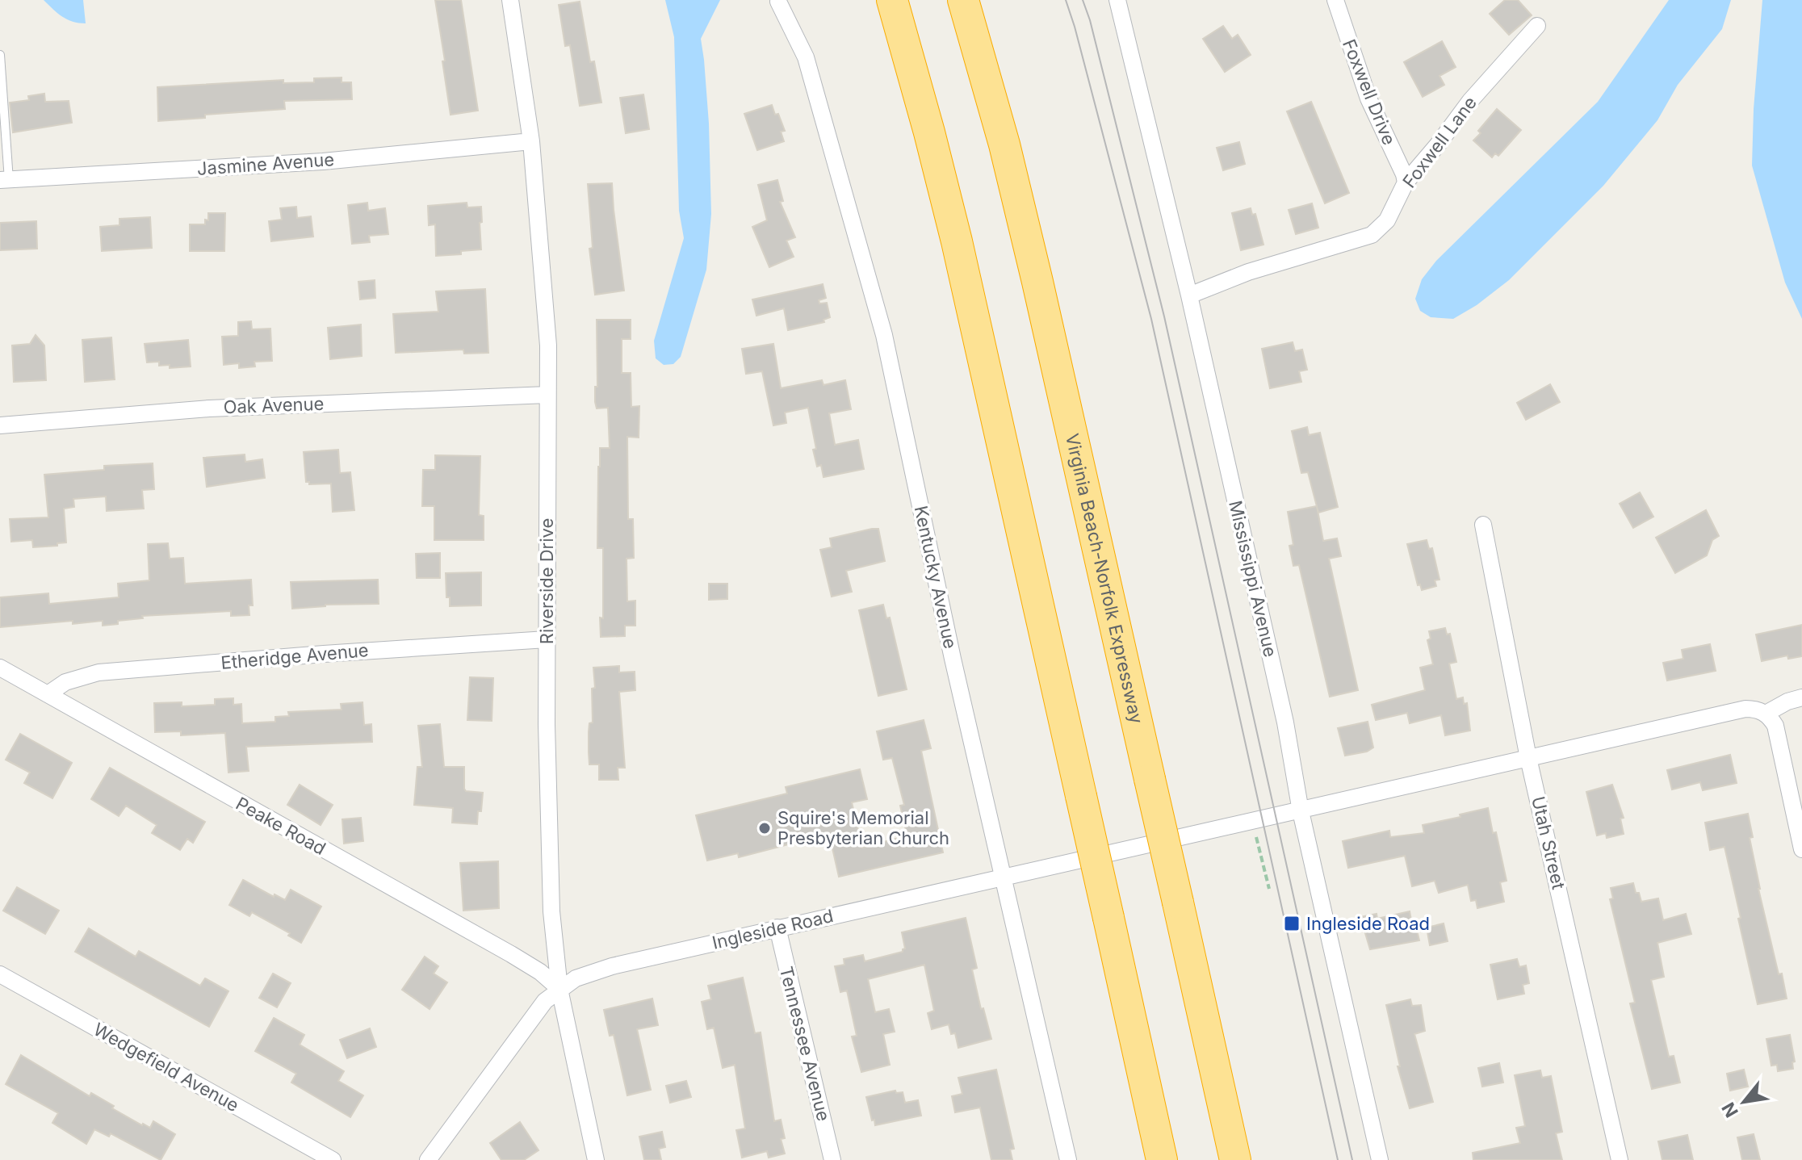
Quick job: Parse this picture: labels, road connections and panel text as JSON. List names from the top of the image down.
{
  "streets": {
    "highway": ["Virginia Beach-Norfolk Expressway"],
    "street": [
      "Foxwell Drive",
      "Foxwell Lane",
      "Jasmine Avenue",
      "Oak Avenue",
      "Kentucky Avenue",
      "Mississippi Avenue",
      "Riverside Drive",
      "Etheridge Avenue",
      "Peake Road",
      "Utah Street",
      "Ingleside Road",
      "Tennessee Avenue",
      "Wedgefield Avenue"
    ]
  },
  "crossings": [
    ["Foxwell Drive", "Foxwell Lane"],
    ["Foxwell Lane", "Mississippi Avenue"],
    ["Jasmine Avenue", "Riverside Drive"],
    ["Oak Avenue", "Riverside Drive"],
    ["Kentucky Avenue", "Ingleside Road"],
    ["Mississippi Avenue", "Ingleside Road"],
    ["Riverside Drive", "Etheridge Avenue"],
    ["Riverside Drive", "Peake Road"],
    ["Riverside Drive", "Ingleside Road"],
    ["Etheridge Avenue", "Peake Road"],
    ["Peake Road", "Ingleside Road"],
    ["Utah Street", "Ingleside Road"],
    ["Ingleside Road", "Tennessee Avenue"]
  ],
  "places": {
    "other": ["Squire's Memorial Presbyterian Church"],
    "transit": ["Ingleside Road"]
  },
  "north": "bottom left"
}
